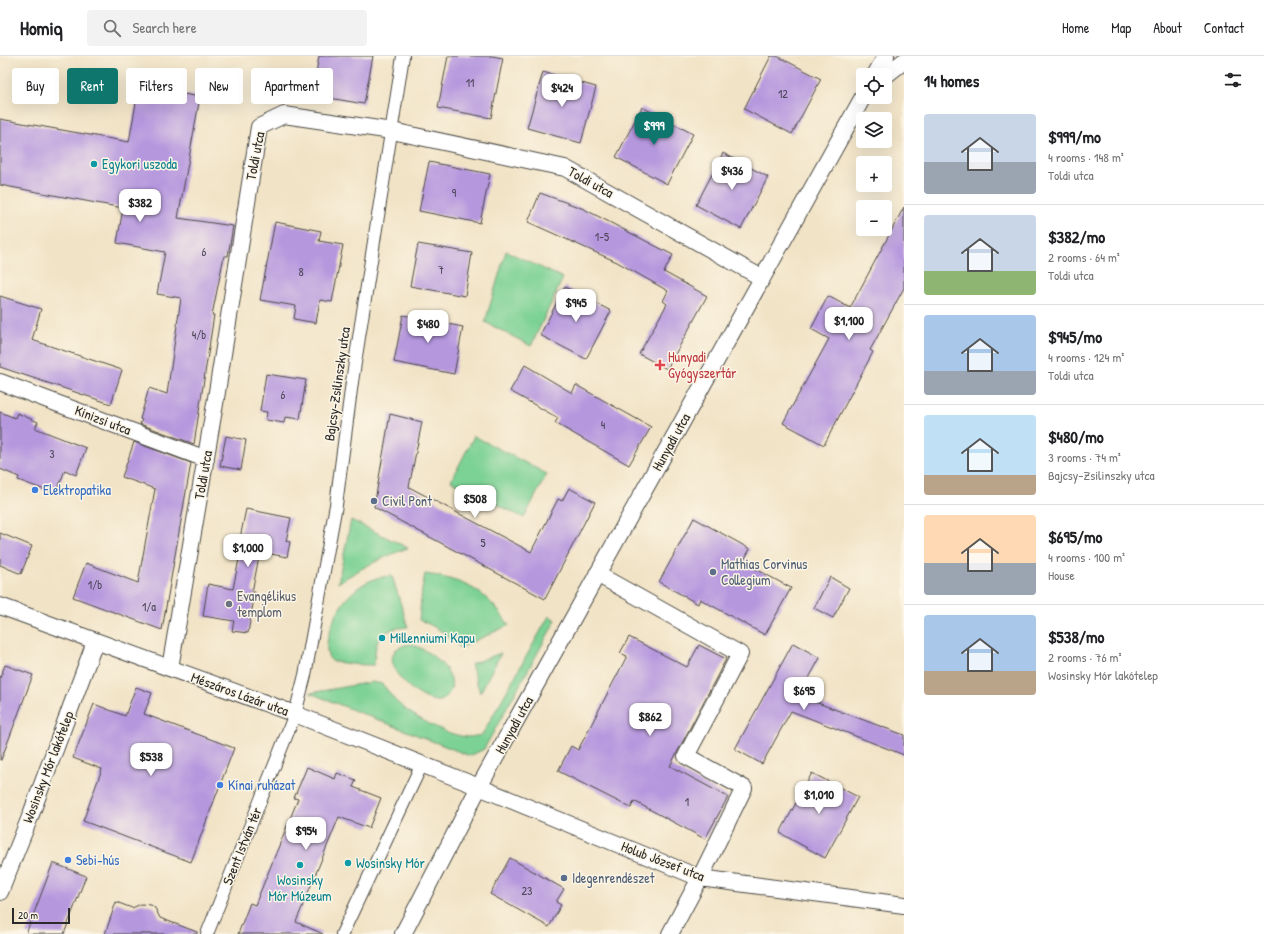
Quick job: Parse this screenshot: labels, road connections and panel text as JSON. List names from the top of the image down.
{
  "streets": {
    "street": [
      "Toldi utca",
      "Bajcsy-Zsilinszky utca",
      "Kinizsi utca",
      "Hunyadi utca",
      "Mészáros Lázár utca",
      "Wosinsky Mór lakótelep",
      "Szent István tér",
      "Holub József utca"
    ]
  },
  "crossings": [
    ["Toldi utca", "Bajcsy-Zsilinszky utca"],
    ["Toldi utca", "Kinizsi utca"],
    ["Toldi utca", "Hunyadi utca"],
    ["Toldi utca", "Mészáros Lázár utca"],
    ["Bajcsy-Zsilinszky utca", "Mészáros Lázár utca"],
    ["Bajcsy-Zsilinszky utca", "Szent István tér"],
    ["Hunyadi utca", "Mészáros Lázár utca"],
    ["Hunyadi utca", "Holub József utca"],
    ["Mészáros Lázár utca", "Wosinsky Mór lakótelep"],
    ["Mészáros Lázár utca", "Szent István tér"],
    ["Mészáros Lázár utca", "Holub József utca"]
  ],
  "places": {
    "other": [
      "Egykori uszoda",
      "Elektropatika",
      "Civil Pont",
      "Mathias Corvinus Collegium",
      "Evangélikus templom",
      "Millenniumi Kapu",
      "Kínai ruházat",
      "Sebi-hús",
      "Wosinsky Mór",
      "Wosinsky Mór Múzeum",
      "Idegenrendészet"
    ],
    "health": ["Hunyadi Gyógyszertár"]
  },
  "house_numbers": [
    "11",
    "12",
    "9",
    "1-5",
    "6",
    "7",
    "8",
    "4/b",
    "6",
    "4",
    "3",
    "5",
    "1/b",
    "1/a",
    "1",
    "23"
  ],
  "scale_bar": "20 m",
  "page": {
    "header": "Homiq",
    "search": "Search here",
    "nav": [
      "Home",
      "Map",
      "About",
      "Contact"
    ],
    "heading": "14 homes",
    "map_buttons": ["+", "−"],
    "chip": [
      "Buy",
      "Rent",
      "Filters",
      "New",
      "Apartment"
    ],
    "price": [
      "$424",
      "$999",
      "$436",
      "$382",
      "$945",
      "$1,100",
      "$480",
      "$508",
      "$1,000",
      "$695",
      "$862",
      "$538",
      "$1,010",
      "$954"
    ],
    "list": [
      {
        "name": "$999/mo",
        "note": "4 rooms · 148 m² · Toldi utca"
      },
      {
        "name": "$382/mo",
        "note": "2 rooms · 64 m² · Toldi utca"
      },
      {
        "name": "$945/mo",
        "note": "4 rooms · 124 m² · Toldi utca"
      },
      {
        "name": "$480/mo",
        "note": "3 rooms · 74 m² · Bajcsy-Zsilinszky utca"
      },
      {
        "name": "$695/mo",
        "note": "4 rooms · 100 m² · House"
      },
      {
        "name": "$538/mo",
        "note": "2 rooms · 76 m² · Wosinsky Mór lakótelep"
      }
    ],
    "scale": "20 m"
  }
}
